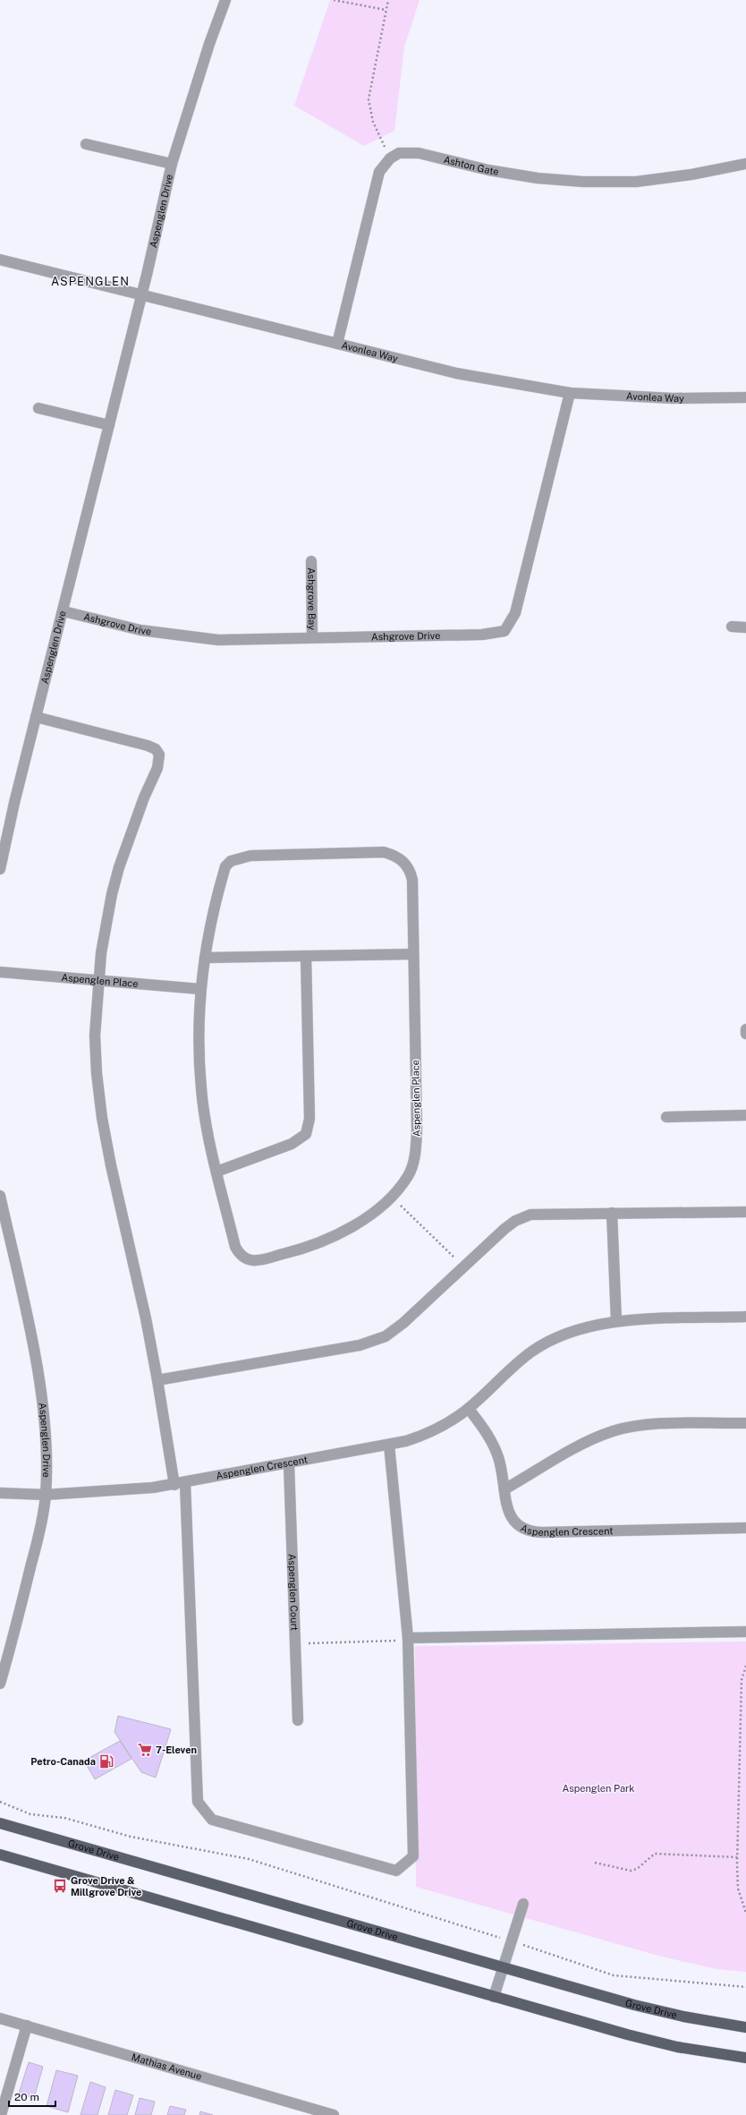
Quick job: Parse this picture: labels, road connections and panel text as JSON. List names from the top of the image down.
{
  "streets": {
    "main road": ["Grove Drive"],
    "street": [
      "Ashton Gate",
      "Aspenglen Drive",
      "Avonlea Way",
      "Ashgrove Bay",
      "Ashgrove Drive",
      "Aspenglen Place",
      "Aspenglen Crescent",
      "Aspenglen Court",
      "Mathias Avenue"
    ]
  },
  "crossings": [
    ["Aspenglen Drive", "Avonlea Way"],
    ["Aspenglen Drive", "Ashgrove Drive"],
    ["Aspenglen Drive", "Aspenglen Crescent"],
    ["Avonlea Way", "Ashgrove Drive"],
    ["Ashgrove Bay", "Ashgrove Drive"],
    ["Aspenglen Crescent", "Aspenglen Court"]
  ],
  "districts": ["ASPENGLEN"],
  "parks": ["Aspenglen Park"],
  "places": {
    "supermarket": ["7-Eleven"],
    "fuel station": ["Petro-Canada"],
    "bus stop": ["Grove Drive & Millgrove Drive"]
  },
  "scale_bar": "20 m"
}
